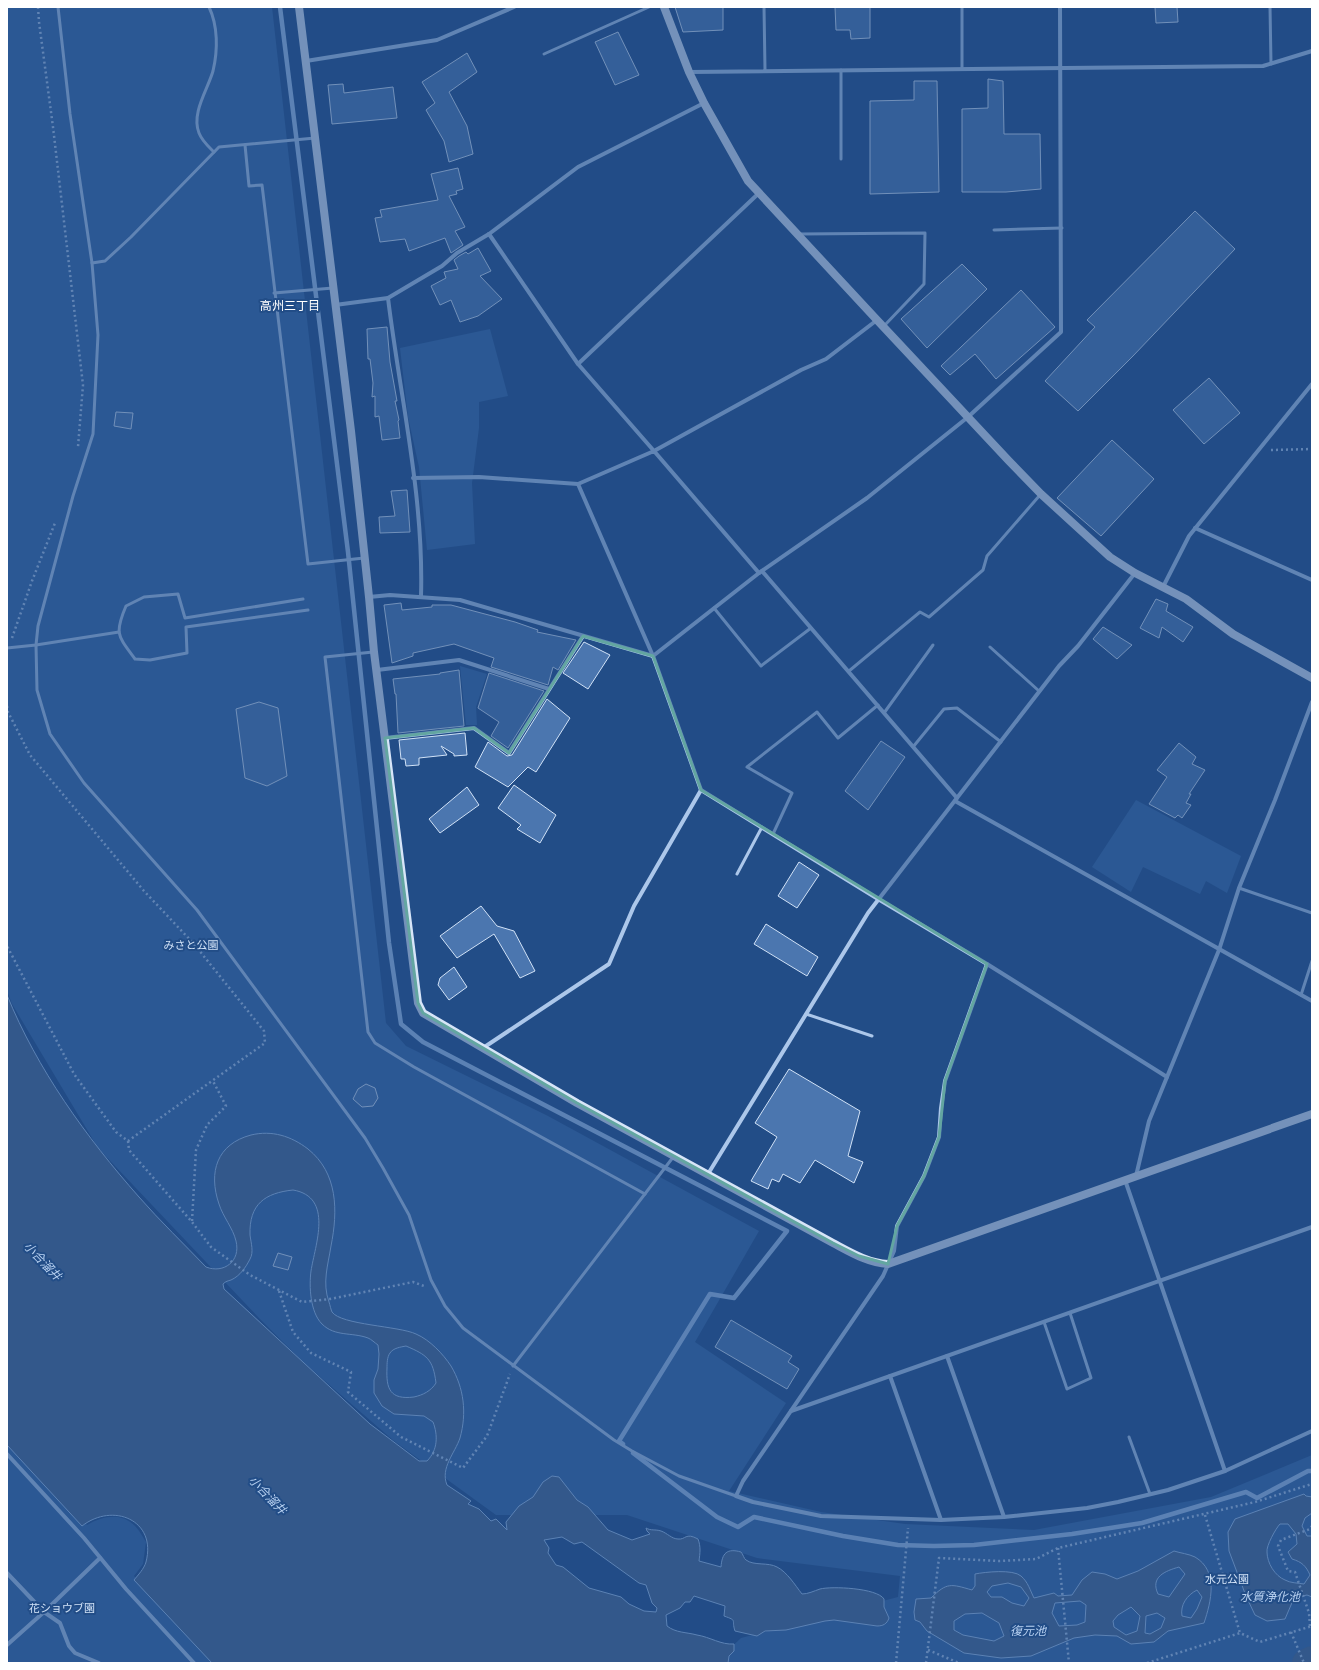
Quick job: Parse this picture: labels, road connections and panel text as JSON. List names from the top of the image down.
{
  "districts": ["高州三丁目"],
  "water": ["小合溜井", "水質浄化池", "復元池"],
  "parks": ["みさと公園", "水元公園", "花ショウブ園"]
}
